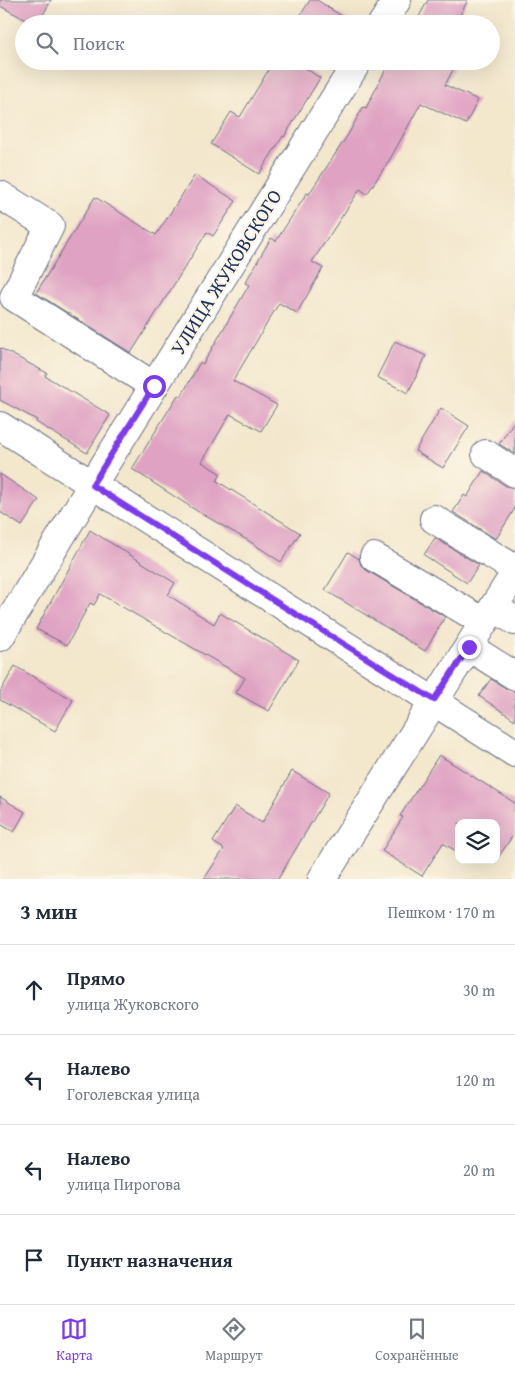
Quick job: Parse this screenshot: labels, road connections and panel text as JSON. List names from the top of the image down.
{
  "streets": {
    "street": ["УЛИЦА ЖУКОВСКОГО"]
  },
  "page": {
    "search": "Поиск",
    "heading": ["3 мин", "Пешком · 170 m"],
    "list": [
      ["Прямо", "улица Жуковского", "30 m"],
      ["Налево", "Гоголевская улица", "120 m"],
      ["Налево", "улица Пирогова", "20 m"],
      "Пункт назначения"
    ],
    "nav": ["Карта", "Маршрут", "Сохранённые"]
  }
}
